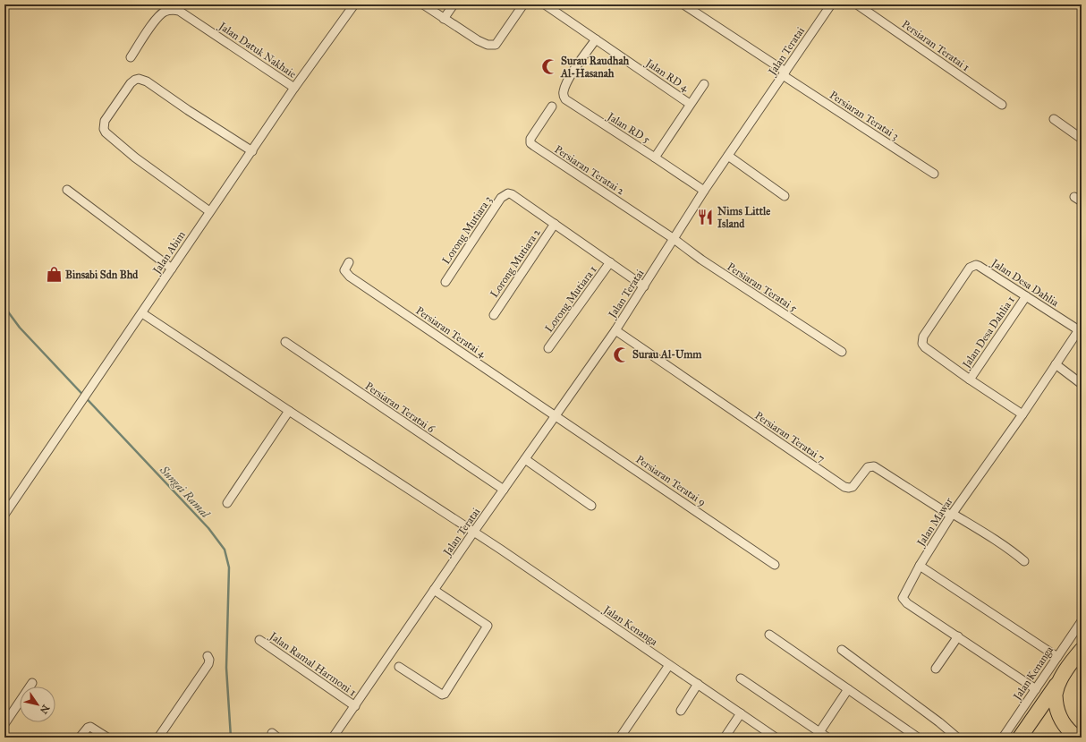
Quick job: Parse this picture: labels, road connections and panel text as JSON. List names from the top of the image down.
{
  "streets": {
    "street": [
      "Persiaran Teratai 1",
      "Jalan Datuk Nakhaie",
      "Jalan Teratai",
      "Jalan RD 4",
      "Persiaran Teratai 3",
      "Jalan RD 5",
      "Persiaran Teratai 2",
      "Lorong Mutiara 3",
      "Jalan Abim",
      "Lorong Mutiara 2",
      "Jalan Desa Dahlia",
      "Persiaran Teratai 5",
      "Lorong Mutiara 1",
      "Persiaran Teratai 4",
      "Jalan Desa Dahlia 1",
      "Persiaran Teratai 6",
      "Persiaran Teratai 7",
      "Persiaran Teratai 9",
      "Jalan Mawar",
      "Jalan Kenanga",
      "Jalan Ramal Harmoni 1"
    ]
  },
  "crossings": [
    ["Jalan Datuk Nakhaie", "Jalan Abim"],
    ["Jalan Teratai", "Persiaran Teratai 3"],
    ["Jalan Teratai", "Jalan RD 5"],
    ["Jalan Teratai", "Persiaran Teratai 2"],
    ["Jalan Teratai", "Persiaran Teratai 5"],
    ["Jalan Teratai", "Persiaran Teratai 4"],
    ["Jalan Teratai", "Persiaran Teratai 6"],
    ["Jalan Teratai", "Persiaran Teratai 7"],
    ["Jalan Teratai", "Persiaran Teratai 9"],
    ["Jalan Teratai", "Jalan Kenanga"],
    ["Jalan Teratai", "Jalan Ramal Harmoni 1"],
    ["Jalan RD 4", "Jalan RD 5"],
    ["Persiaran Teratai 2", "Persiaran Teratai 5"],
    ["Lorong Mutiara 3", "Lorong Mutiara 2"],
    ["Jalan Abim", "Jalan Kenanga"],
    ["Jalan Desa Dahlia", "Jalan Desa Dahlia 1"],
    ["Jalan Desa Dahlia", "Jalan Mawar"],
    ["Persiaran Teratai 4", "Persiaran Teratai 9"],
    ["Persiaran Teratai 7", "Jalan Mawar"],
    ["Jalan Mawar", "Jalan Kenanga"]
  ],
  "water": ["Sungai Ramal"],
  "places": {
    "mosque": ["Surau Raudhah Al-Hasanah", "Surau Al-Umm"],
    "restaurant": ["Nims Little Island"],
    "shop": ["Binsabi Sdn Bhd"]
  },
  "north": "bottom right"
}
